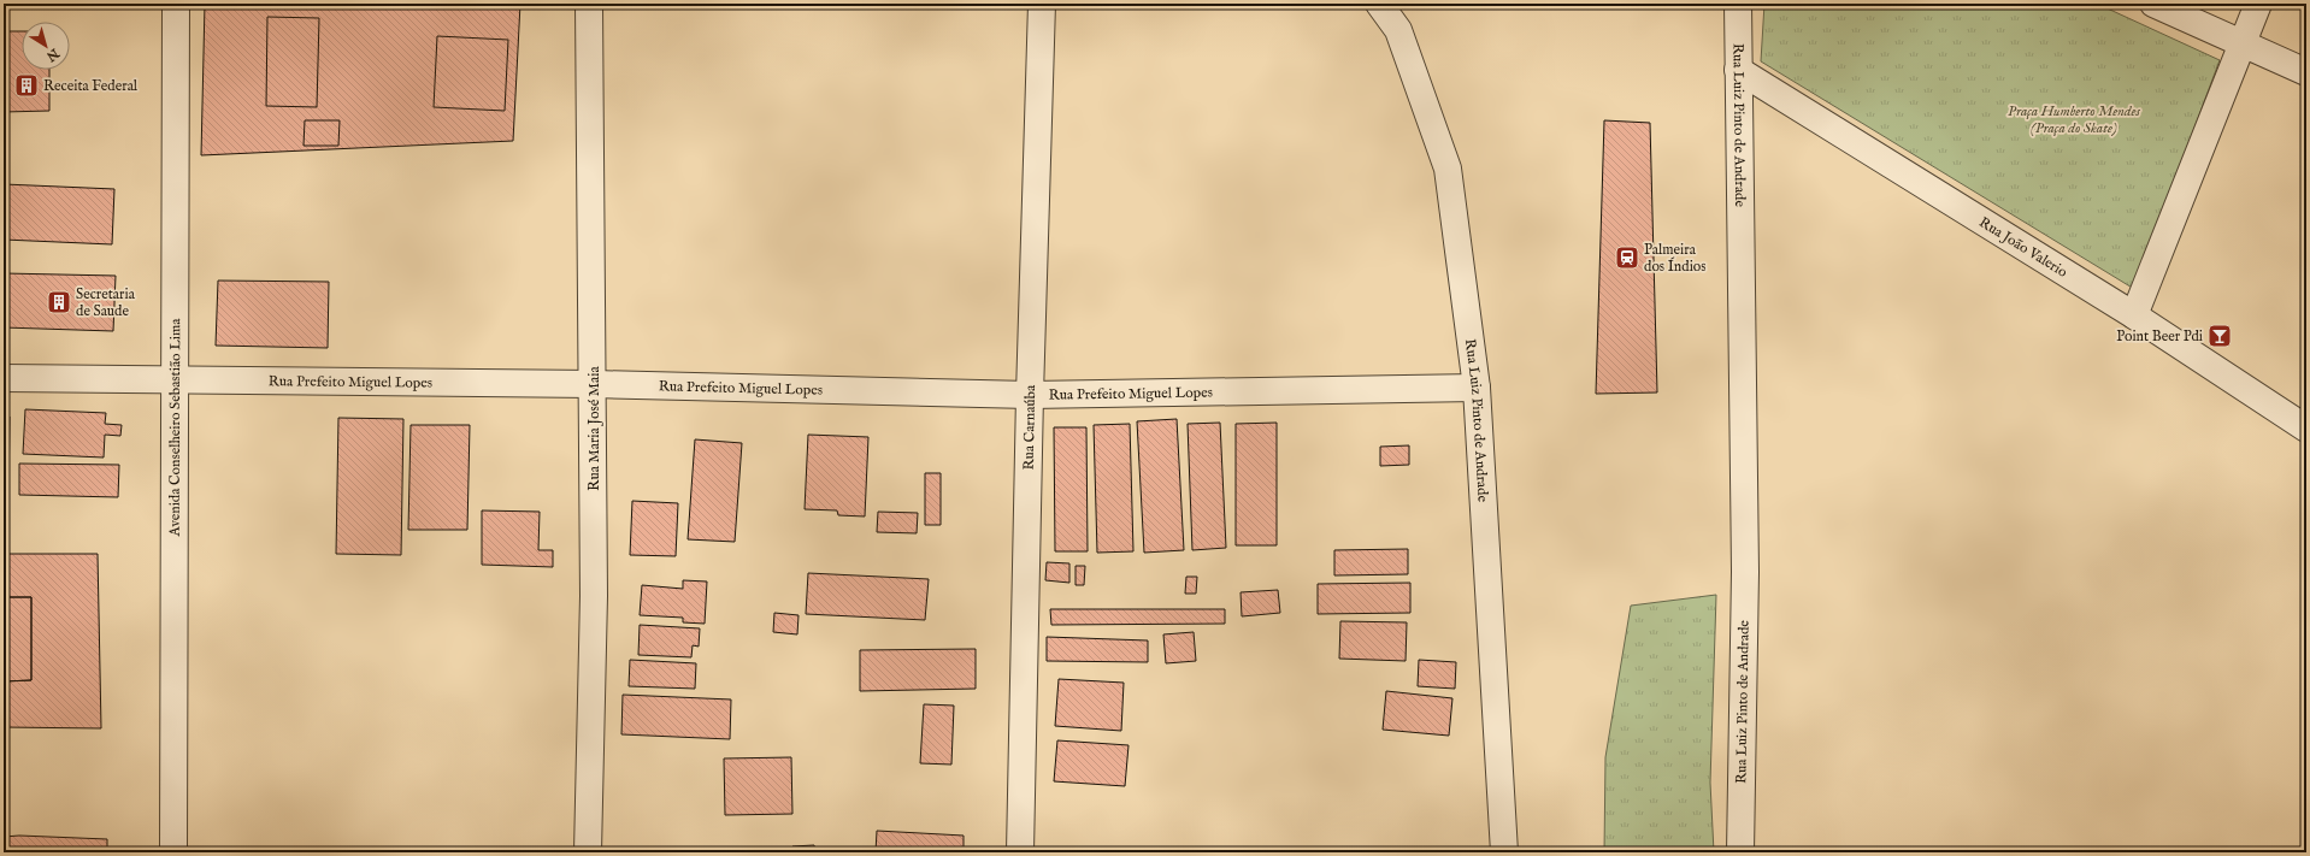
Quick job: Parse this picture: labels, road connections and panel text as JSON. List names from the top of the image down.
{
  "streets": {
    "street": [
      "Rua Luiz Pinto de Andrade",
      "Rua João Valerio",
      "Rua Prefeito Miguel Lopes",
      "Avenida Conselheiro Sebastião Lima",
      "Rua Carnaúba",
      "Rua Maria José Maia"
    ]
  },
  "crossings": [
    ["Rua Luiz Pinto de Andrade", "Rua João Valerio"],
    ["Rua Luiz Pinto de Andrade", "Rua Prefeito Miguel Lopes"],
    ["Rua Prefeito Miguel Lopes", "Avenida Conselheiro Sebastião Lima"],
    ["Rua Prefeito Miguel Lopes", "Rua Carnaúba"],
    ["Rua Prefeito Miguel Lopes", "Rua Maria José Maia"]
  ],
  "parks": ["Praça Humberto Mendes (Praça do Skate)"],
  "places": {
    "building": ["Receita Federal", "Secretaria de Saude"],
    "station": ["Palmeira dos Índios"],
    "bar": ["Point Beer Pdi"]
  },
  "north": "bottom right"
}
